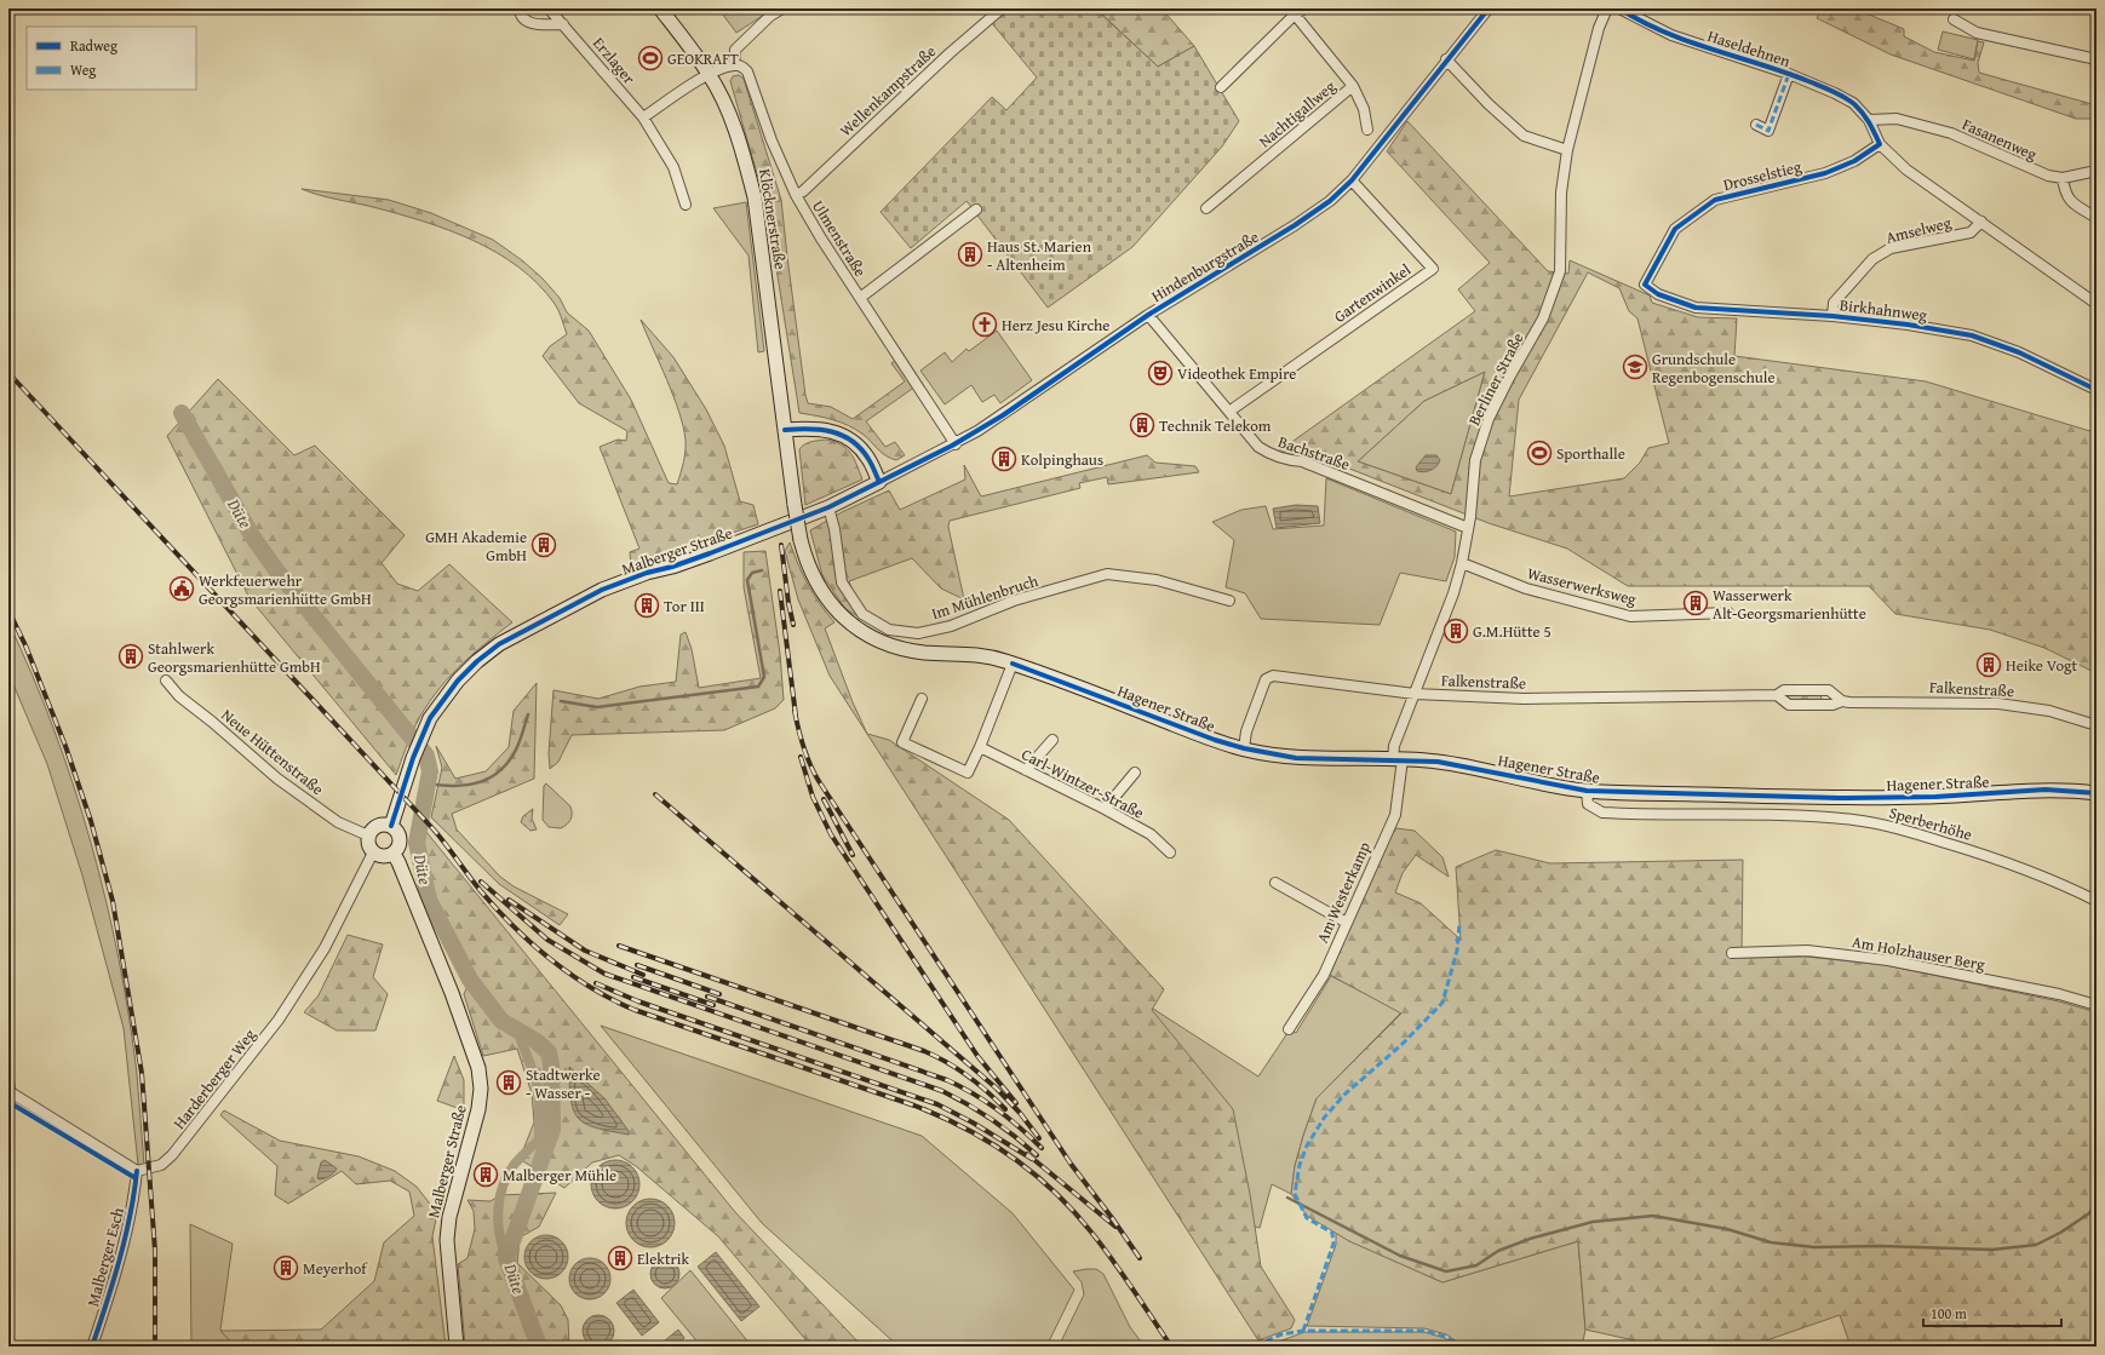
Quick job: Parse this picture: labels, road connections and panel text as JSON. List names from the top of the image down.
{
  "streets": {
    "main road": ["Klöcknerstraße", "Malberger Straße", "Hagener Straße"],
    "street": [
      "Haseldehnen",
      "Erzlager",
      "Wellenkampstraße",
      "Nachtigallweg",
      "Fasanenweg",
      "Drosselstieg",
      "Amselweg",
      "Ulmenstraße",
      "Hindenburgstraße",
      "Gartenwinkel",
      "Birkhahnweg",
      "Berliner Straße",
      "Bachstraße",
      "Wasserwerksweg",
      "Im Mühlenbruch",
      "Falkenstraße",
      "Neue Hüttenstraße",
      "Carl-Wintzer-Straße",
      "Sperberhöhe",
      "Am Westerkamp",
      "Am Holzhauser Berg",
      "Harderberger Weg",
      "Malberger Esch"
    ]
  },
  "crossings": [
    ["Haseldehnen", "Fasanenweg"],
    ["Haseldehnen", "Drosselstieg"],
    ["Haseldehnen", "Amselweg"],
    ["Wellenkampstraße", "Ulmenstraße"],
    ["Drosselstieg", "Birkhahnweg"],
    ["Klöcknerstraße", "Hagener Straße"],
    ["Amselweg", "Birkhahnweg"],
    ["Ulmenstraße", "Hindenburgstraße"],
    ["Hindenburgstraße", "Gartenwinkel"],
    ["Hindenburgstraße", "Bachstraße"],
    ["Hindenburgstraße", "Malberger Straße"],
    ["Gartenwinkel", "Bachstraße"],
    ["Berliner Straße", "Bachstraße"],
    ["Berliner Straße", "Wasserwerksweg"],
    ["Berliner Straße", "Falkenstraße"],
    ["Berliner Straße", "Hagener Straße"],
    ["Berliner Straße", "Am Westerkamp"],
    ["Malberger Straße", "Im Mühlenbruch"],
    ["Malberger Straße", "Neue Hüttenstraße"],
    ["Malberger Straße", "Harderberger Weg"],
    ["Falkenstraße", "Hagener Straße"],
    ["Hagener Straße", "Sperberhöhe"],
    ["Hagener Straße", "Am Westerkamp"],
    ["Neue Hüttenstraße", "Harderberger Weg"],
    ["Harderberger Weg", "Malberger Esch"]
  ],
  "water": ["Düte"],
  "places": {
    "sports": ["GEOKRAFT", "Sporthalle"],
    "building": [
      "Haus St. Marien - Altenheim",
      "Technik Telekom",
      "Kolpinghaus",
      "GMH Akademie GmbH",
      "Wasserwerk Alt-Georgsmarienhütte",
      "Tor III",
      "G.M.Hütte 5",
      "Stahlwerk Georgsmarienhütte GmbH",
      "Heike Vogt",
      "Stadtwerke - Wasser -",
      "Malberger Mühle",
      "Elektrik",
      "Meyerhof"
    ],
    "church": ["Herz Jesu Kirche"],
    "school or university": ["Grundschule Regenbogenschule"],
    "theatre": ["Videothek Empire"],
    "public building": ["Werkfeuerwehr Georgsmarienhütte GmbH"]
  },
  "legend": ["Radweg", "Weg"],
  "scale_bar": "100 m"
}
